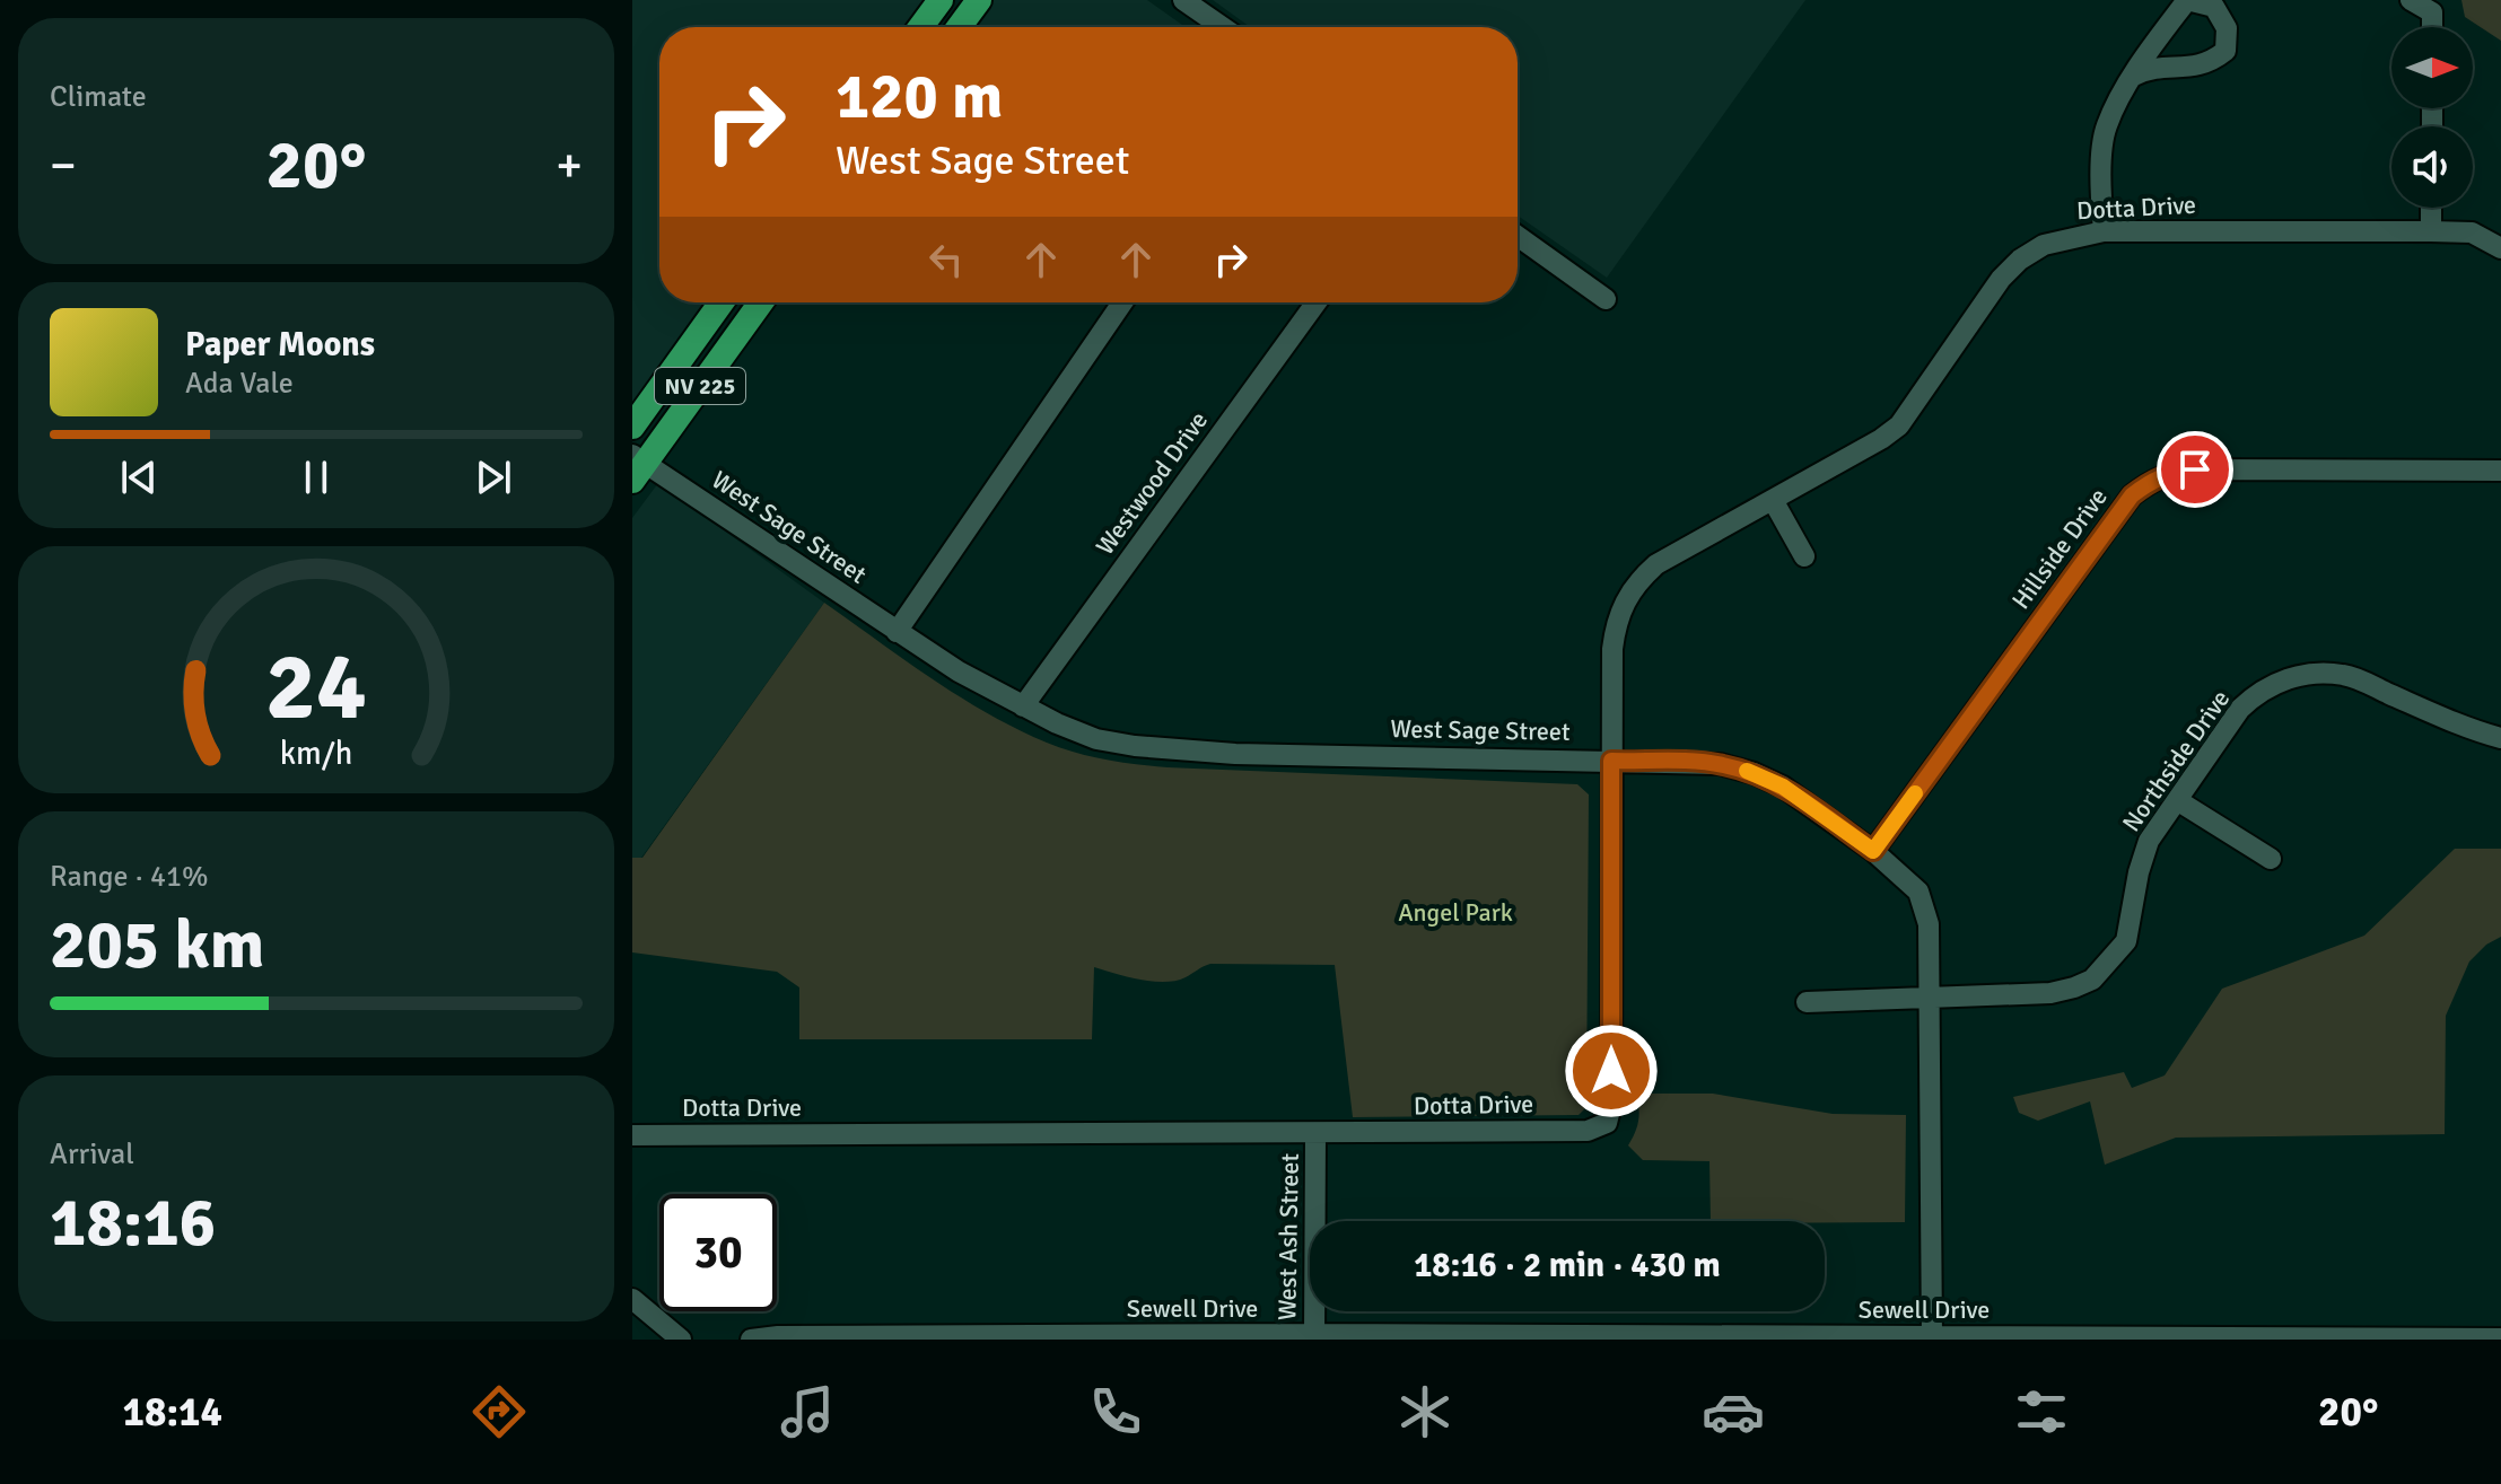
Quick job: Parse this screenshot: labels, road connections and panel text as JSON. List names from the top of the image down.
{
  "streets": {
    "main road": ["NV 225"],
    "street": [
      "Dotta Drive",
      "Westwood Drive",
      "West Sage Street",
      "Hillside Drive",
      "Northside Drive",
      "West Ash Street",
      "Sewell Drive"
    ]
  },
  "crossings": [
    ["Dotta Drive", "West Sage Street"],
    ["Dotta Drive", "West Ash Street"],
    ["NV 225", "West Sage Street"],
    ["Westwood Drive", "West Sage Street"],
    ["West Sage Street", "Hillside Drive"],
    ["West Sage Street", "Northside Drive"],
    ["West Sage Street", "Sewell Drive"],
    ["West Ash Street", "Sewell Drive"]
  ],
  "parks": ["Angel Park"],
  "north": "right",
  "page": {
    "tile": [
      "Climate",
      ["Range · 41%", "205 km"],
      ["Arrival", "18:16"]
    ],
    "turn": ["120 m", "West Sage Street"],
    "heat": ["−", "20°", "+"],
    "song": ["Paper Moons", "Ada Vale"],
    "limit": "30",
    "trip": "18:16 · 2 min · 430 m",
    "tabs": ["18:14", "20°"],
    "gauge": ["24", "km/h"]
  }
}
